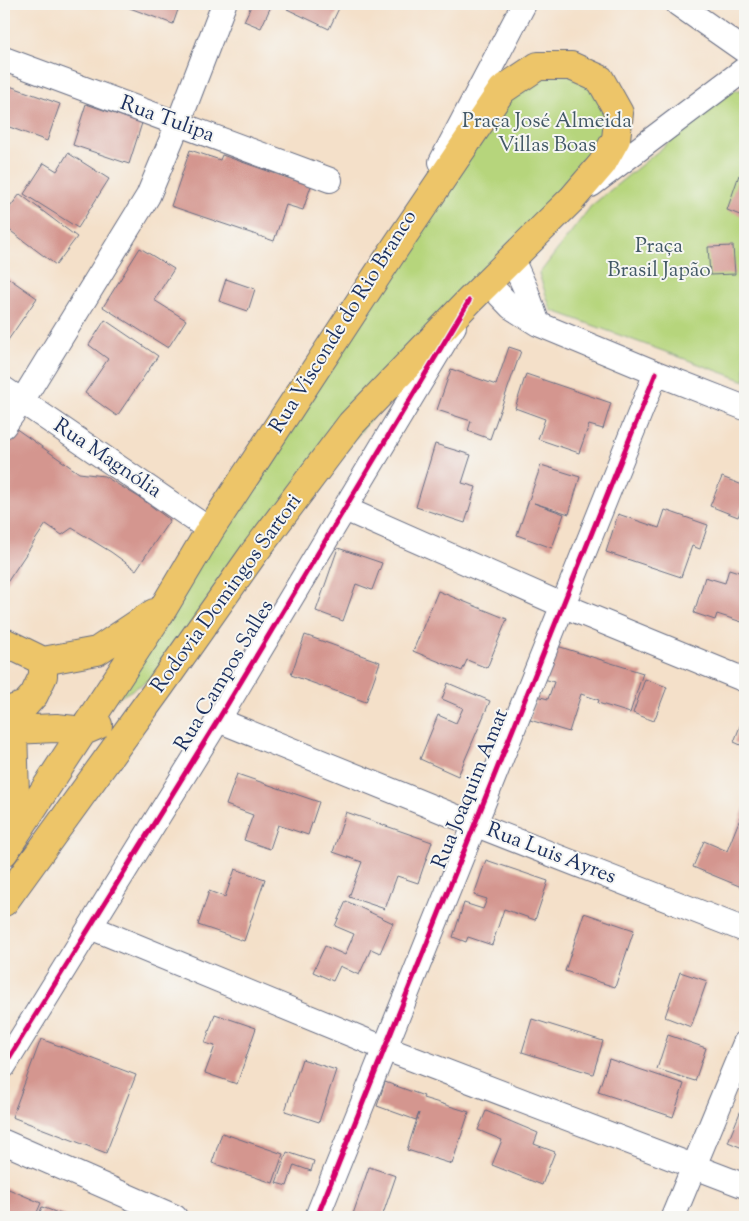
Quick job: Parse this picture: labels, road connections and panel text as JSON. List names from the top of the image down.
{
  "streets": {
    "main road": ["Rua Visconde do Rio Branco", "Rodovia Domingos Sartori", "Rua Campos Salles"],
    "street": [
      "Rua Tulipa",
      "Rua Magnólia",
      "Rua Joaquim Amat",
      "Rua Luis Ayres"
    ]
  },
  "crossings": [
    ["Rua Visconde do Rio Branco", "Rua Magnólia"],
    ["Rodovia Domingos Sartori", "Rua Campos Salles"],
    ["Rua Campos Salles", "Rua Luis Ayres"],
    ["Rua Joaquim Amat", "Rua Luis Ayres"]
  ],
  "parks": ["Praça José Almeida Villas Boas", "Praça Brasil Japão"]
}
